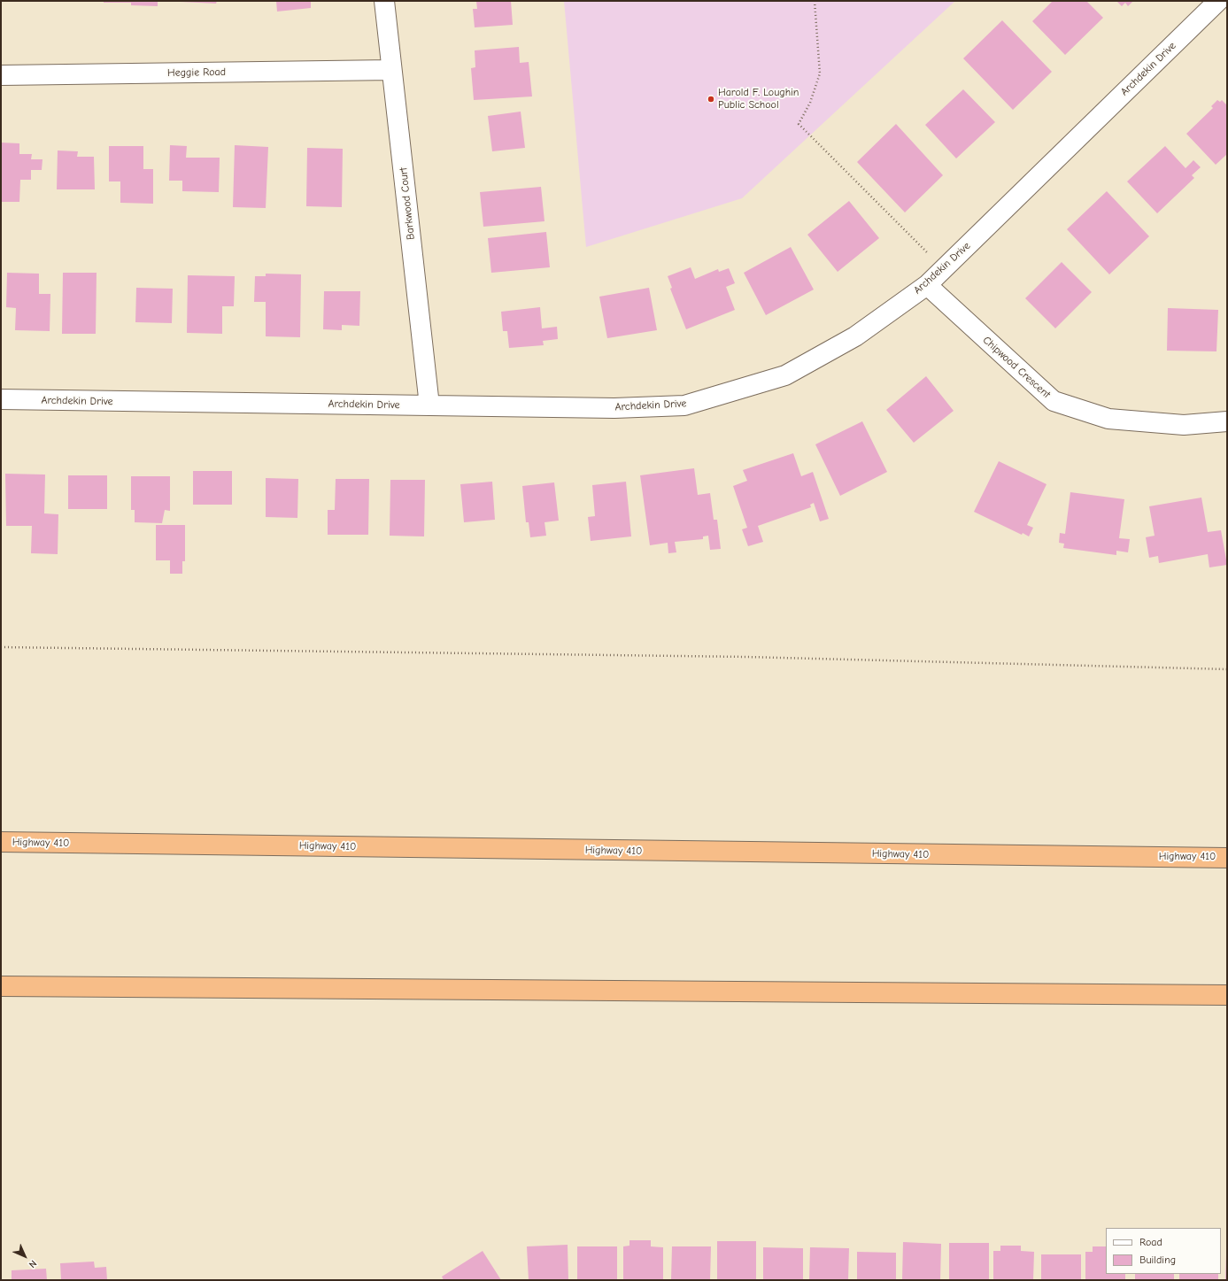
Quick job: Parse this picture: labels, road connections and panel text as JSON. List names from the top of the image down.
{
  "streets": {
    "highway": ["Highway 410"],
    "street": [
      "Archdekin Drive",
      "Heggie Road",
      "Barkwood Court",
      "Chipwood Crescent"
    ]
  },
  "crossings": [
    ["Archdekin Drive", "Barkwood Court"],
    ["Archdekin Drive", "Chipwood Crescent"],
    ["Heggie Road", "Barkwood Court"]
  ],
  "places": ["Harold F. Loughin Public School"],
  "legend": ["Road", "Building"],
  "north": "bottom right"
}
